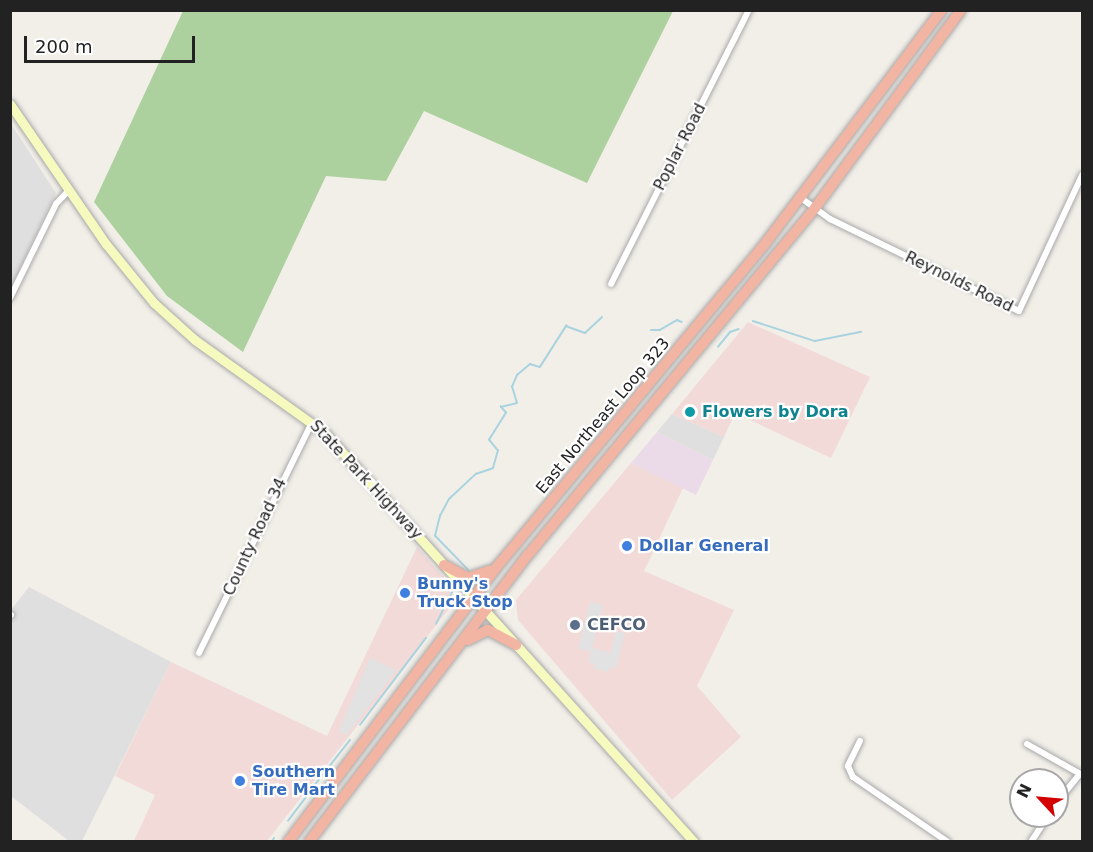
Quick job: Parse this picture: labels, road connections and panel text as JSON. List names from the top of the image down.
{
  "streets": {
    "highway": ["East Northeast Loop 323"],
    "main road": ["State Park Highway"],
    "street": ["Poplar Road", "Reynolds Road", "County Road 34"]
  },
  "crossings": [
    ["Reynolds Road", "East Northeast Loop 323"],
    ["East Northeast Loop 323", "State Park Highway"],
    ["State Park Highway", "County Road 34"]
  ],
  "places": [
    "Flowers by Dora",
    "Dollar General",
    "Bunny's Truck Stop",
    "CEFCO",
    "Southern Tire Mart"
  ],
  "scale_bar": "200 m",
  "north": "top left"
}
